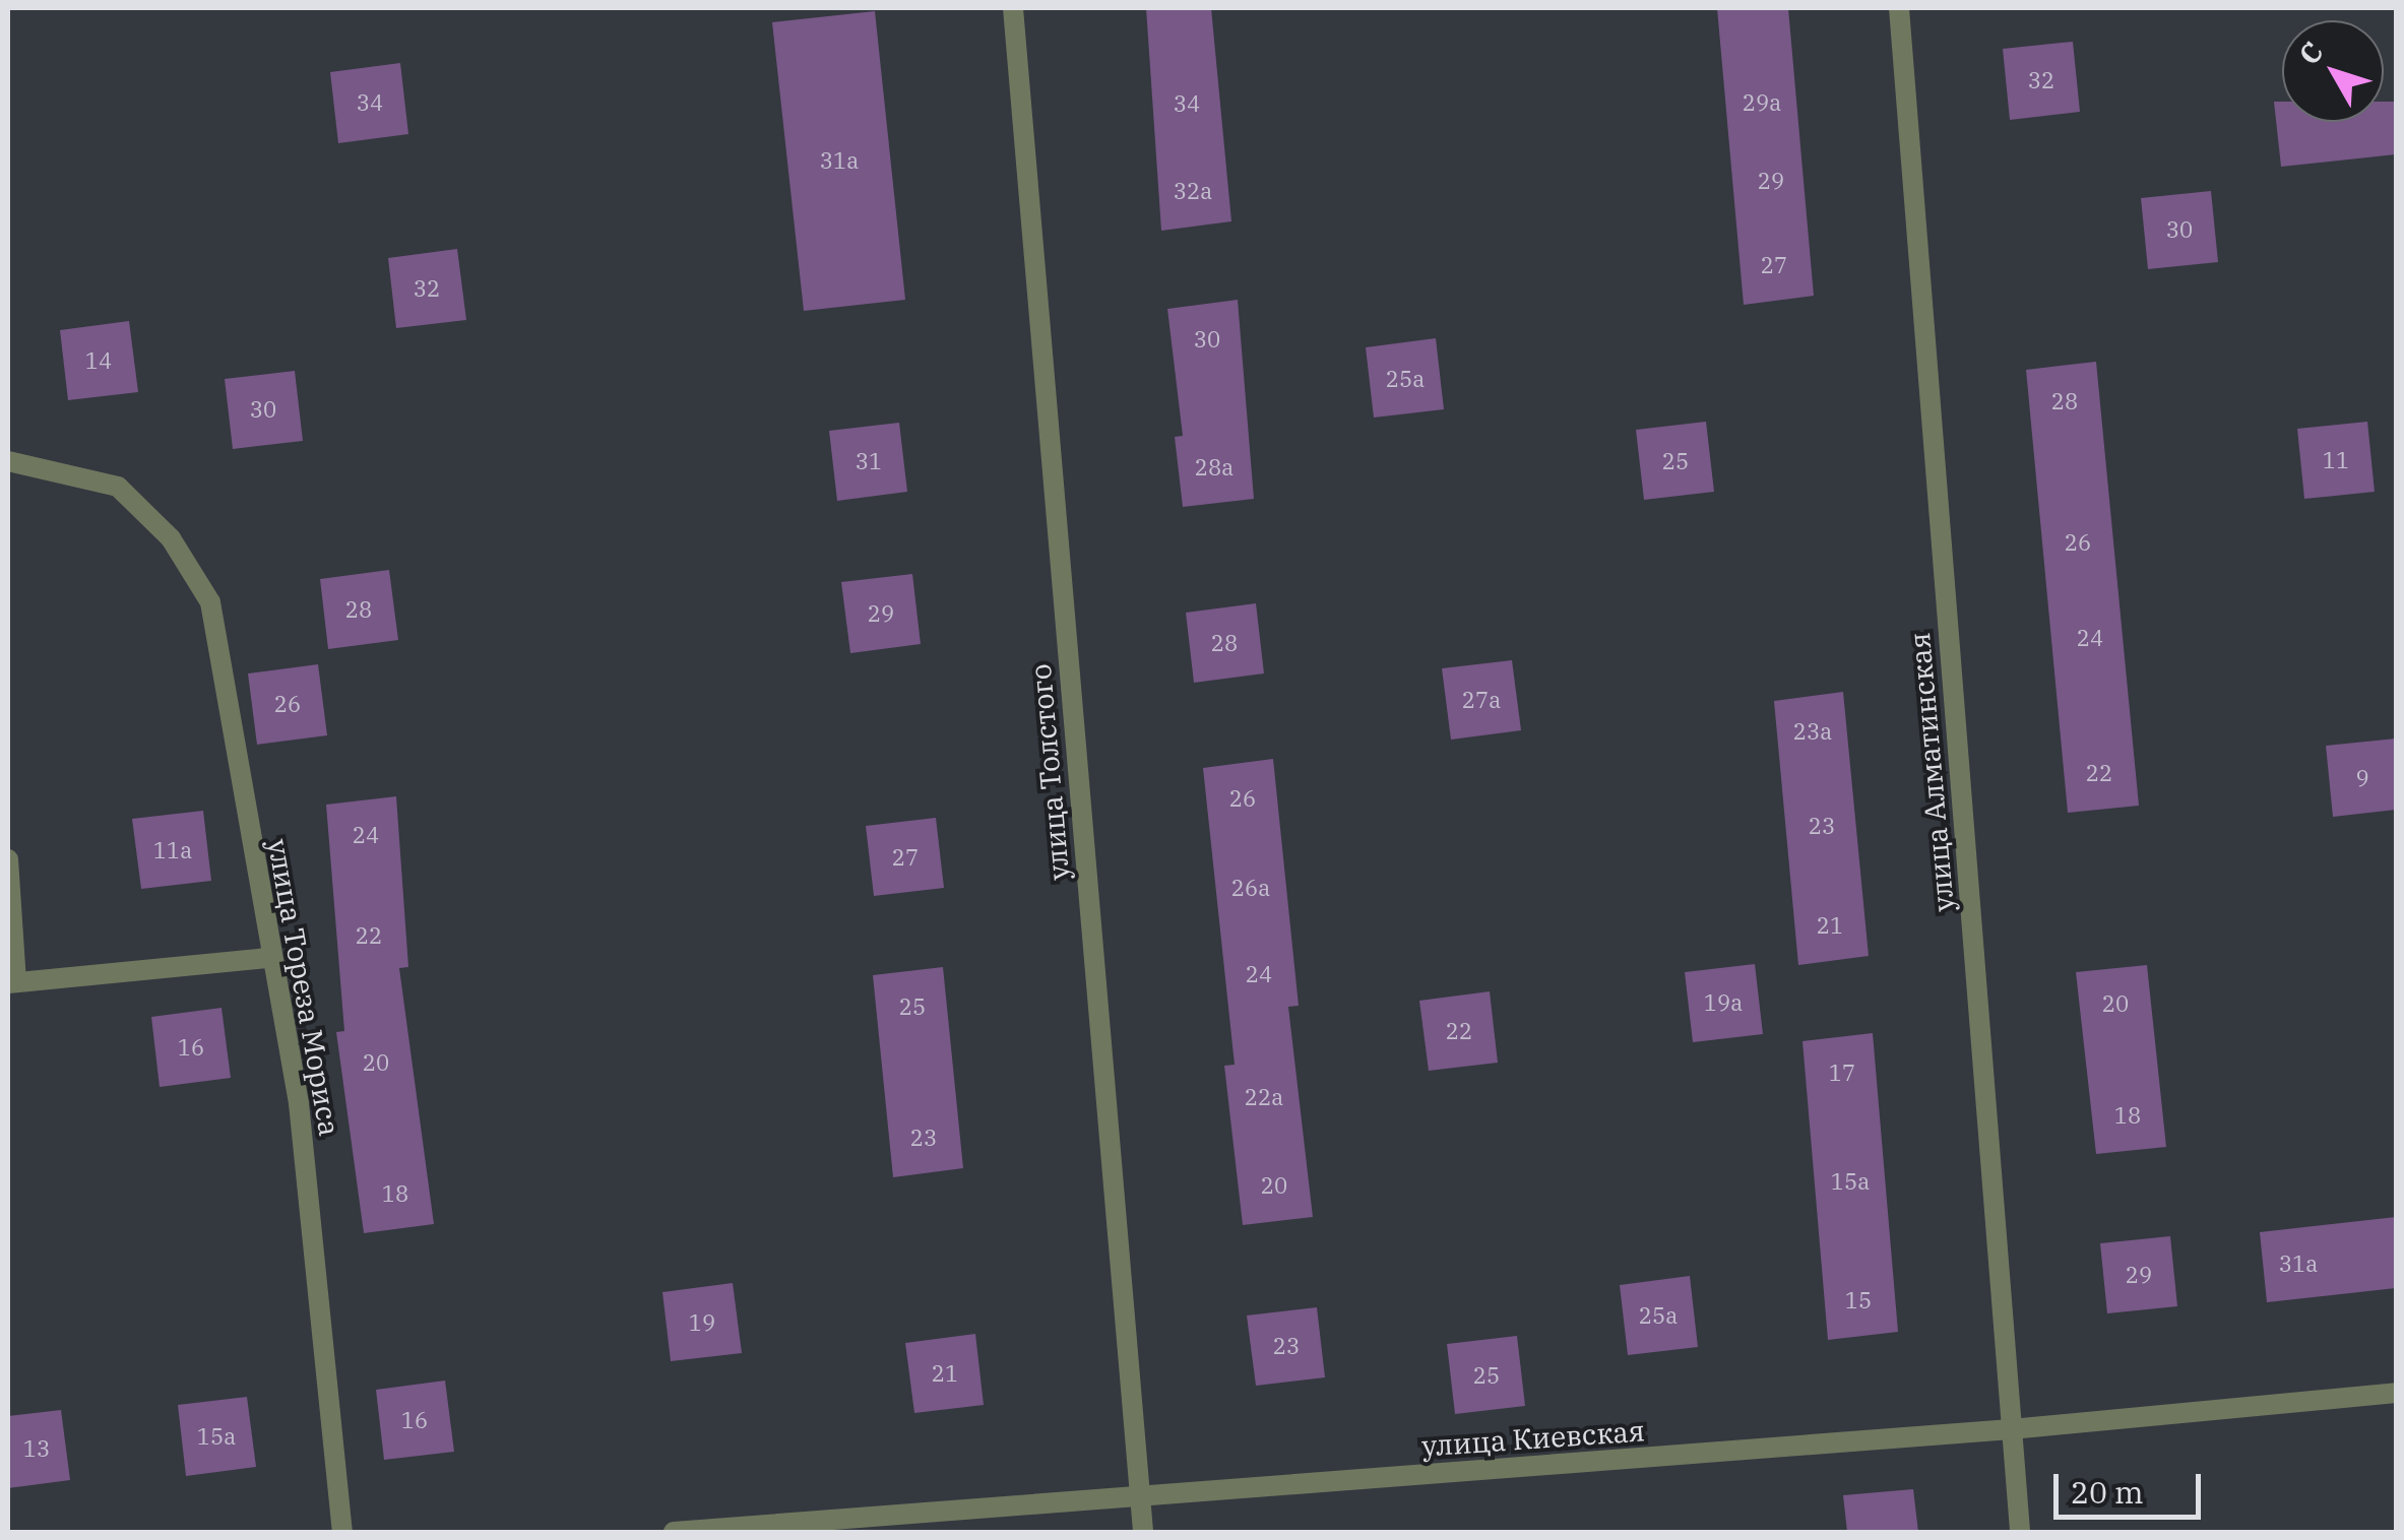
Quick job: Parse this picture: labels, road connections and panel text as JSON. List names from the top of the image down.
{
  "streets": {
    "street": [
      "улица Толстого",
      "улица Алматинская",
      "улица Тореза Мориса",
      "улица Киевская"
    ]
  },
  "crossings": [
    ["улица Толстого", "улица Киевская"],
    ["улица Алматинская", "улица Киевская"]
  ],
  "house_numbers": [
    "32",
    "34",
    "29а",
    "34",
    "31а",
    "29",
    "32а",
    "30",
    "27",
    "32",
    "30",
    "14",
    "25а",
    "28",
    "30",
    "11",
    "31",
    "25",
    "28а",
    "26",
    "28",
    "29",
    "24",
    "28",
    "27а",
    "26",
    "23а",
    "22",
    "9",
    "26",
    "23",
    "24",
    "11а",
    "27",
    "26а",
    "21",
    "22",
    "24",
    "19а",
    "20",
    "25",
    "22",
    "16",
    "20",
    "17",
    "22а",
    "18",
    "23",
    "15а",
    "20",
    "18",
    "31а",
    "29",
    "15",
    "25а",
    "19",
    "23",
    "21",
    "25",
    "16",
    "15а",
    "13"
  ],
  "scale_bar": "20 m",
  "north": "top left"
}
